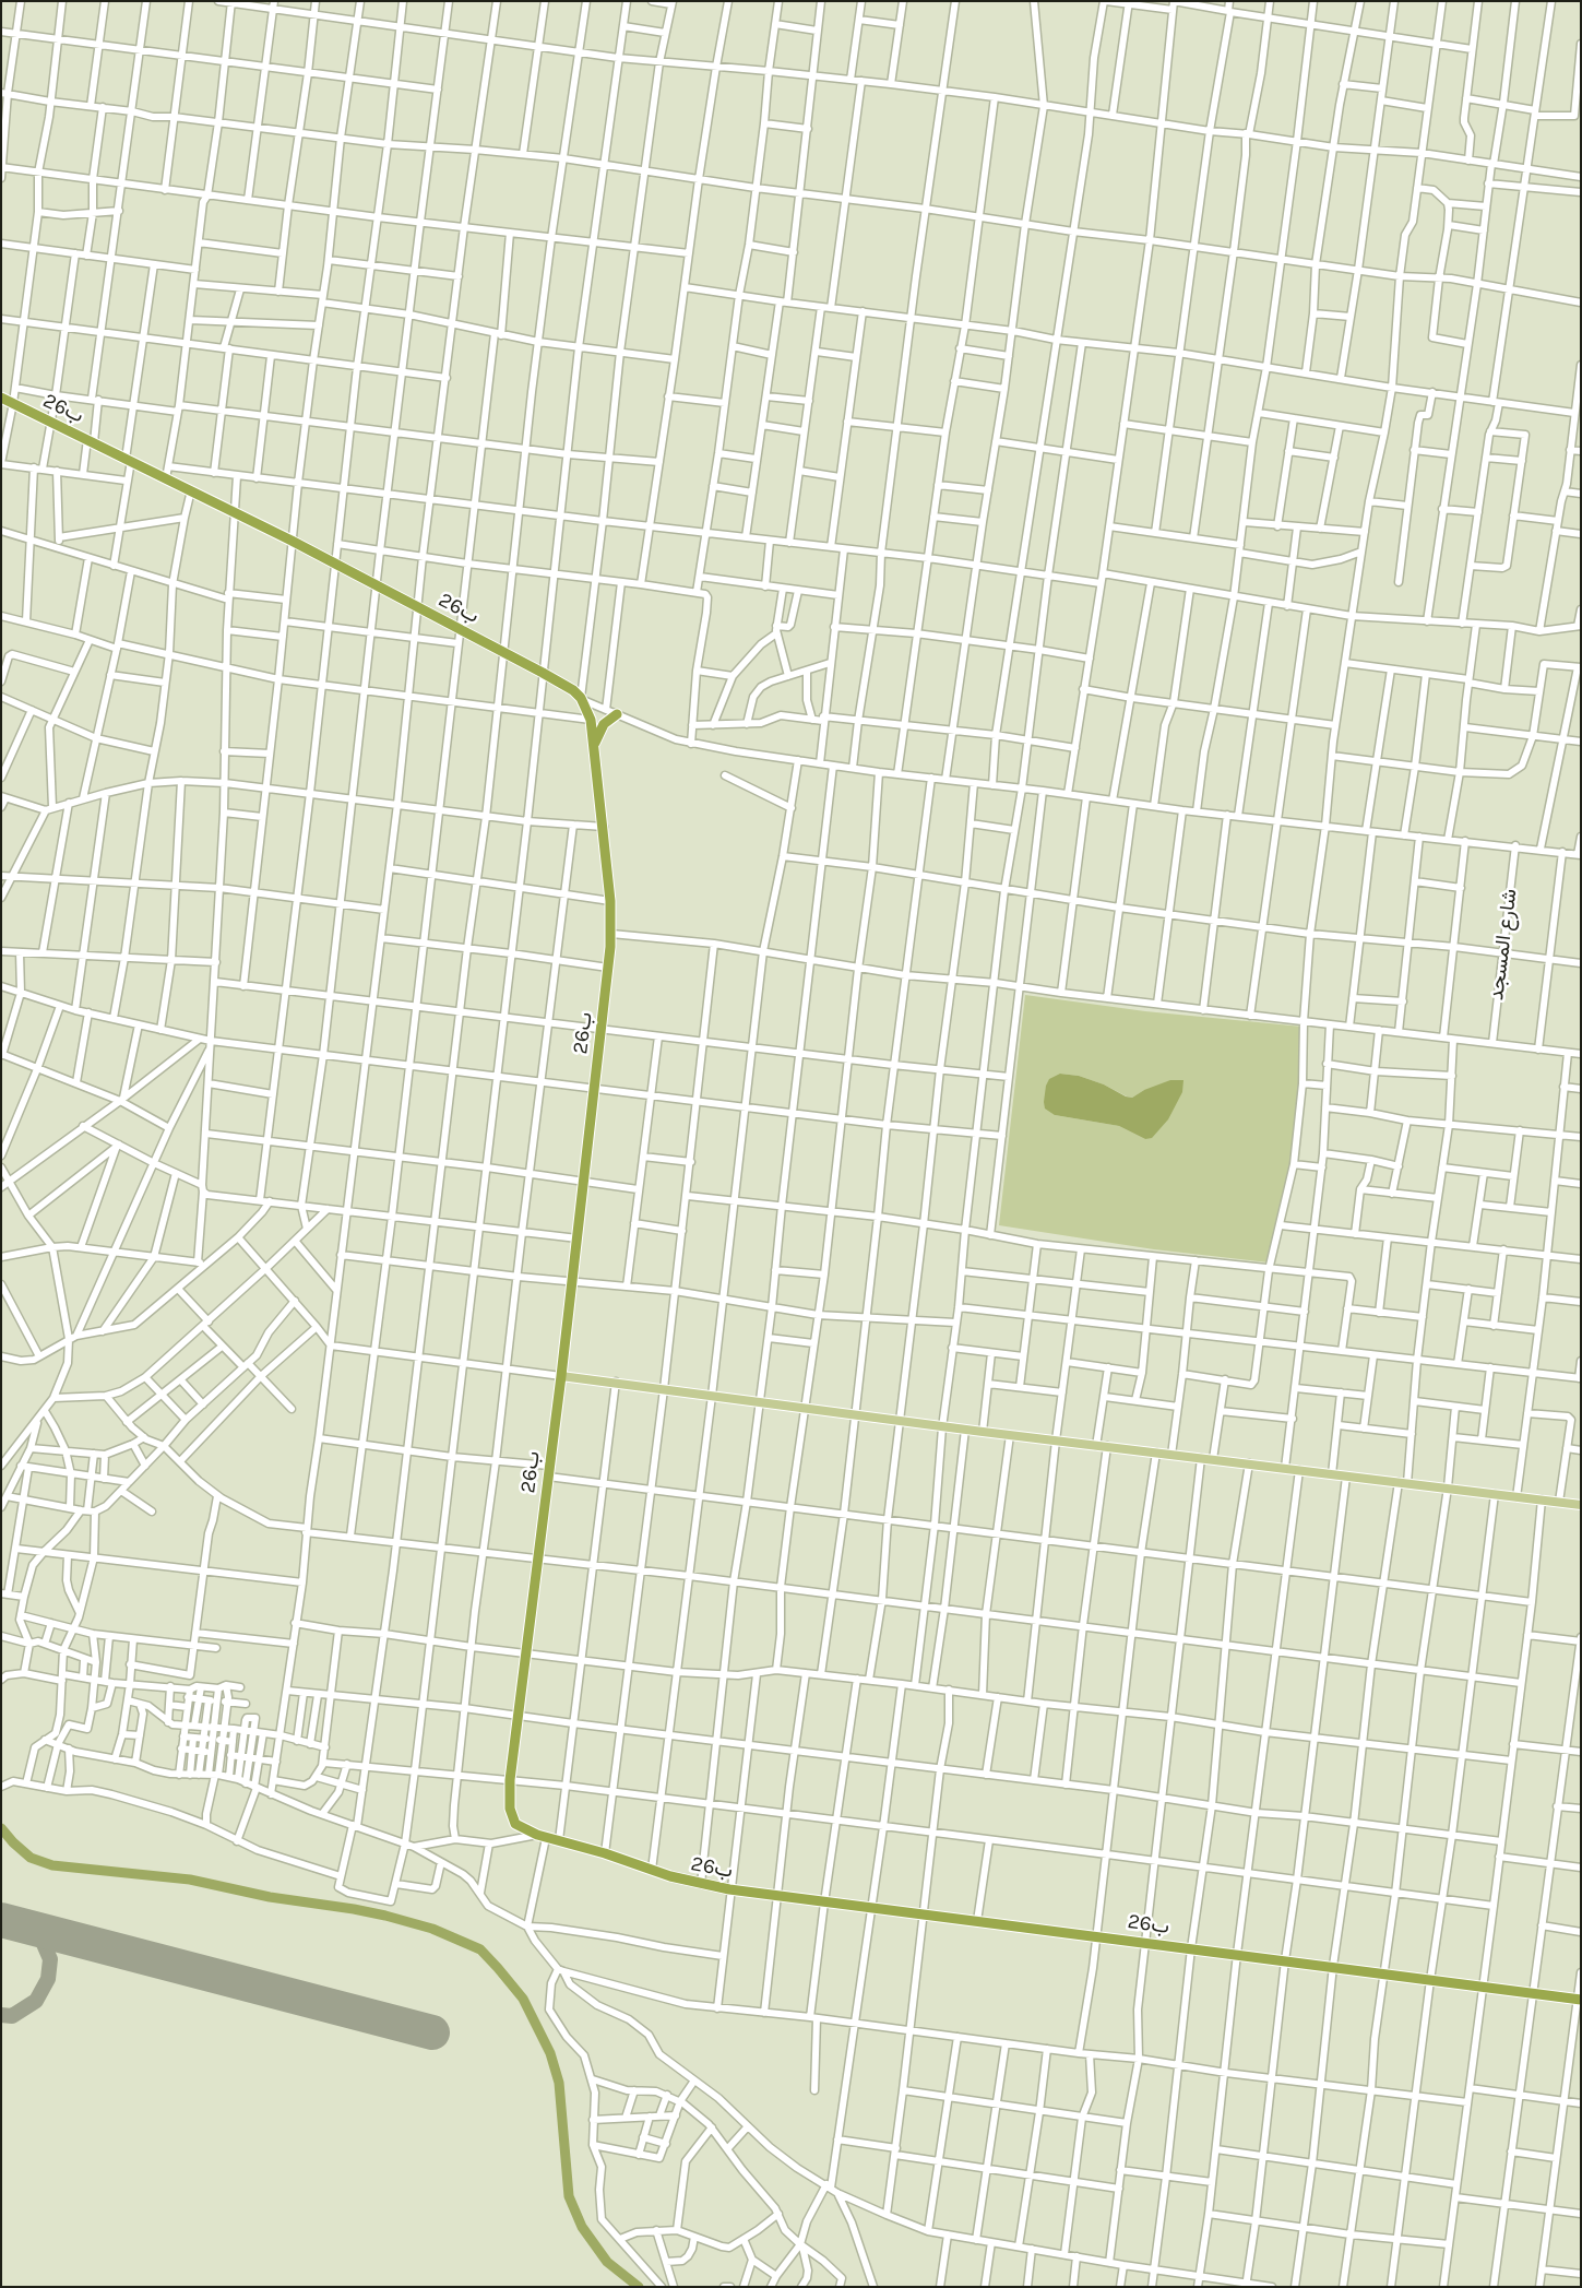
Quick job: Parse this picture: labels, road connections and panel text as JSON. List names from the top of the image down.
{
  "streets": {
    "highway": ["26ب"],
    "street": ["شارع المسجد"]
  }
}
